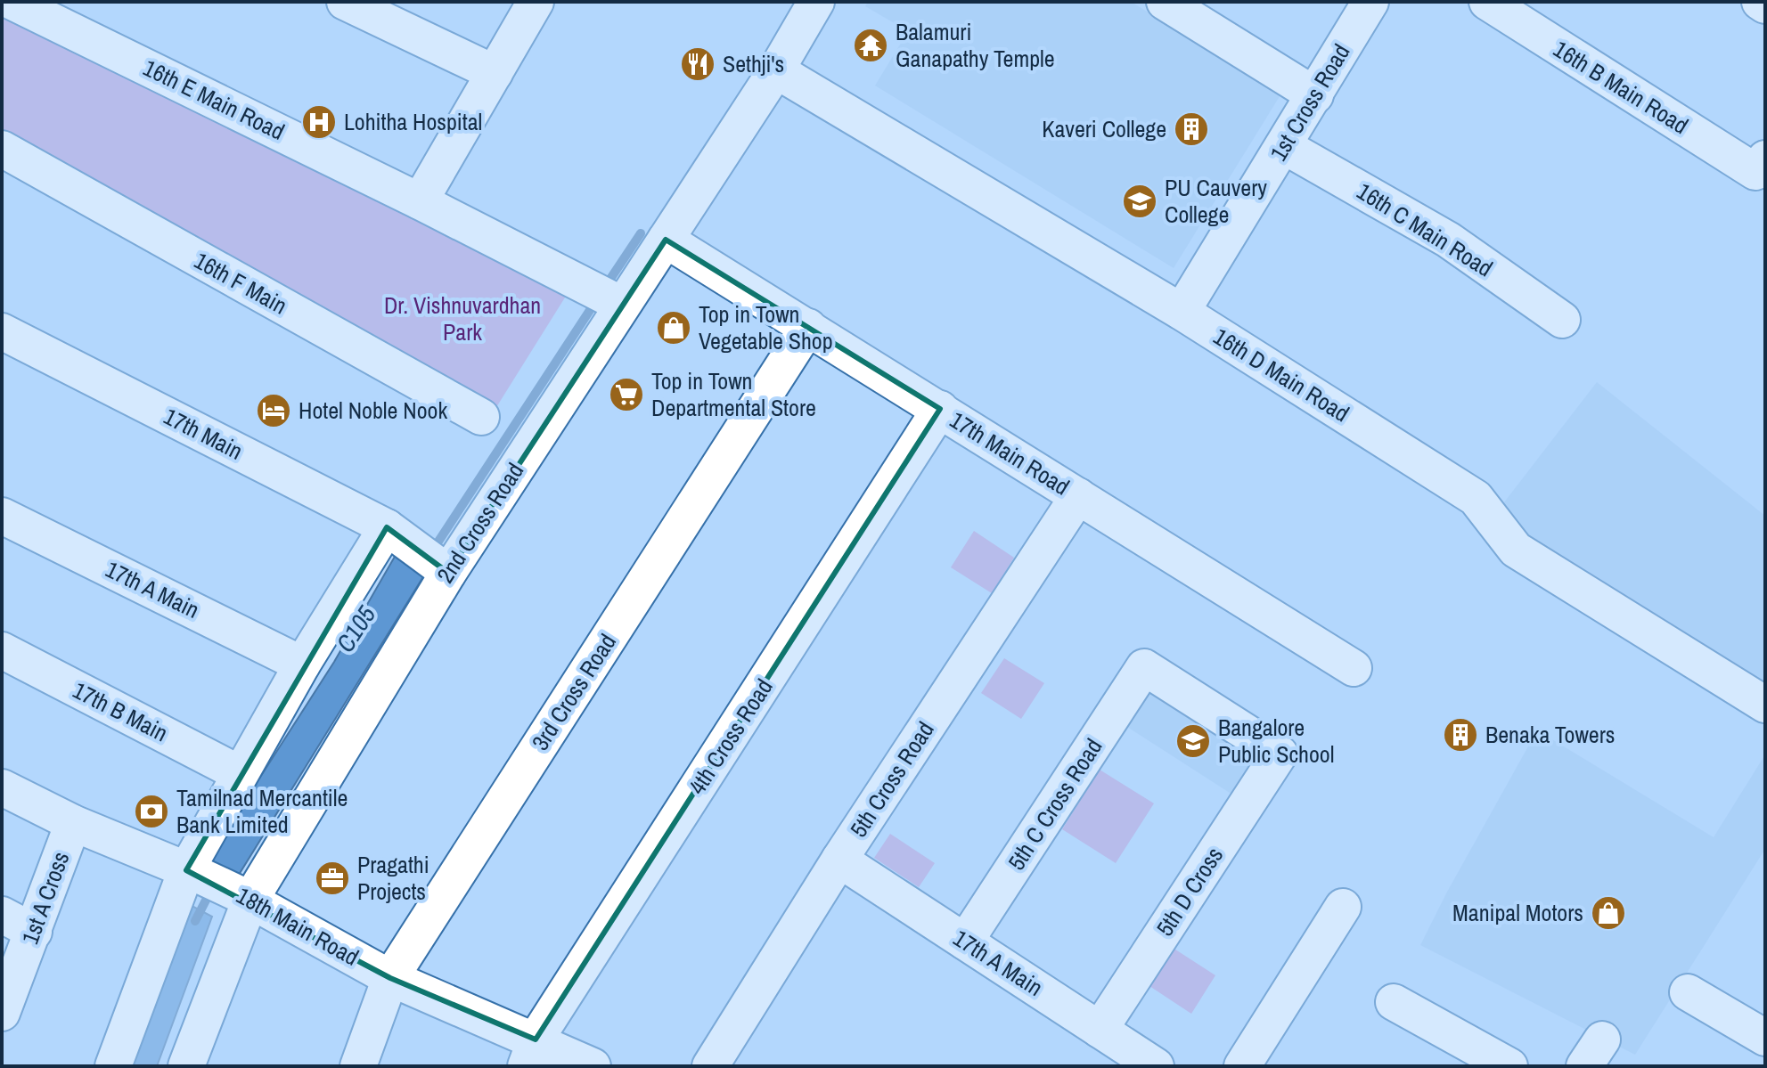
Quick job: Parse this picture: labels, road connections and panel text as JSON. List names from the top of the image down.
{
  "streets": {
    "street": [
      "16th B Main Road",
      "16th E Main Road",
      "1st Cross Road",
      "16th C Main Road",
      "16th F Main",
      "16th D Main Road",
      "17th Main",
      "17th Main Road",
      "2nd Cross Road",
      "17th A Main",
      "3rd Cross Road",
      "17th B Main",
      "4th Cross Road",
      "5th Cross Road",
      "5th C Cross Road",
      "5th D Cross",
      "1st A Cross",
      "18th Main Road"
    ]
  },
  "crossings": [
    ["16th E Main Road", "2nd Cross Road"],
    ["1st Cross Road", "16th C Main Road"],
    ["1st Cross Road", "16th D Main Road"],
    ["16th D Main Road", "2nd Cross Road"],
    ["17th Main Road", "2nd Cross Road"],
    ["17th Main Road", "3rd Cross Road"],
    ["17th Main Road", "4th Cross Road"],
    ["17th Main Road", "5th Cross Road"],
    ["2nd Cross Road", "18th Main Road"],
    ["17th A Main", "5th Cross Road"],
    ["17th A Main", "5th C Cross Road"],
    ["17th A Main", "5th D Cross"],
    ["3rd Cross Road", "18th Main Road"],
    ["4th Cross Road", "18th Main Road"],
    ["5th C Cross Road", "5th D Cross"],
    ["1st A Cross", "18th Main Road"]
  ],
  "water": ["C105"],
  "parks": ["Dr. Vishnuvardhan Park"],
  "places": {
    "temple": ["Balamuri Ganapathy Temple"],
    "restaurant": ["Sethji's"],
    "hospital": ["Lohitha Hospital"],
    "building": ["Kaveri College", "Benaka Towers"],
    "school or university": ["PU Cauvery College", "Bangalore Public School"],
    "shop": ["Top in Town Vegetable Shop", "Manipal Motors"],
    "supermarket": ["Top in Town Departmental Store"],
    "hotel": ["Hotel Noble Nook"],
    "bank": ["Tamilnad Mercantile Bank Limited"],
    "office": ["Pragathi Projects"]
  }
}
